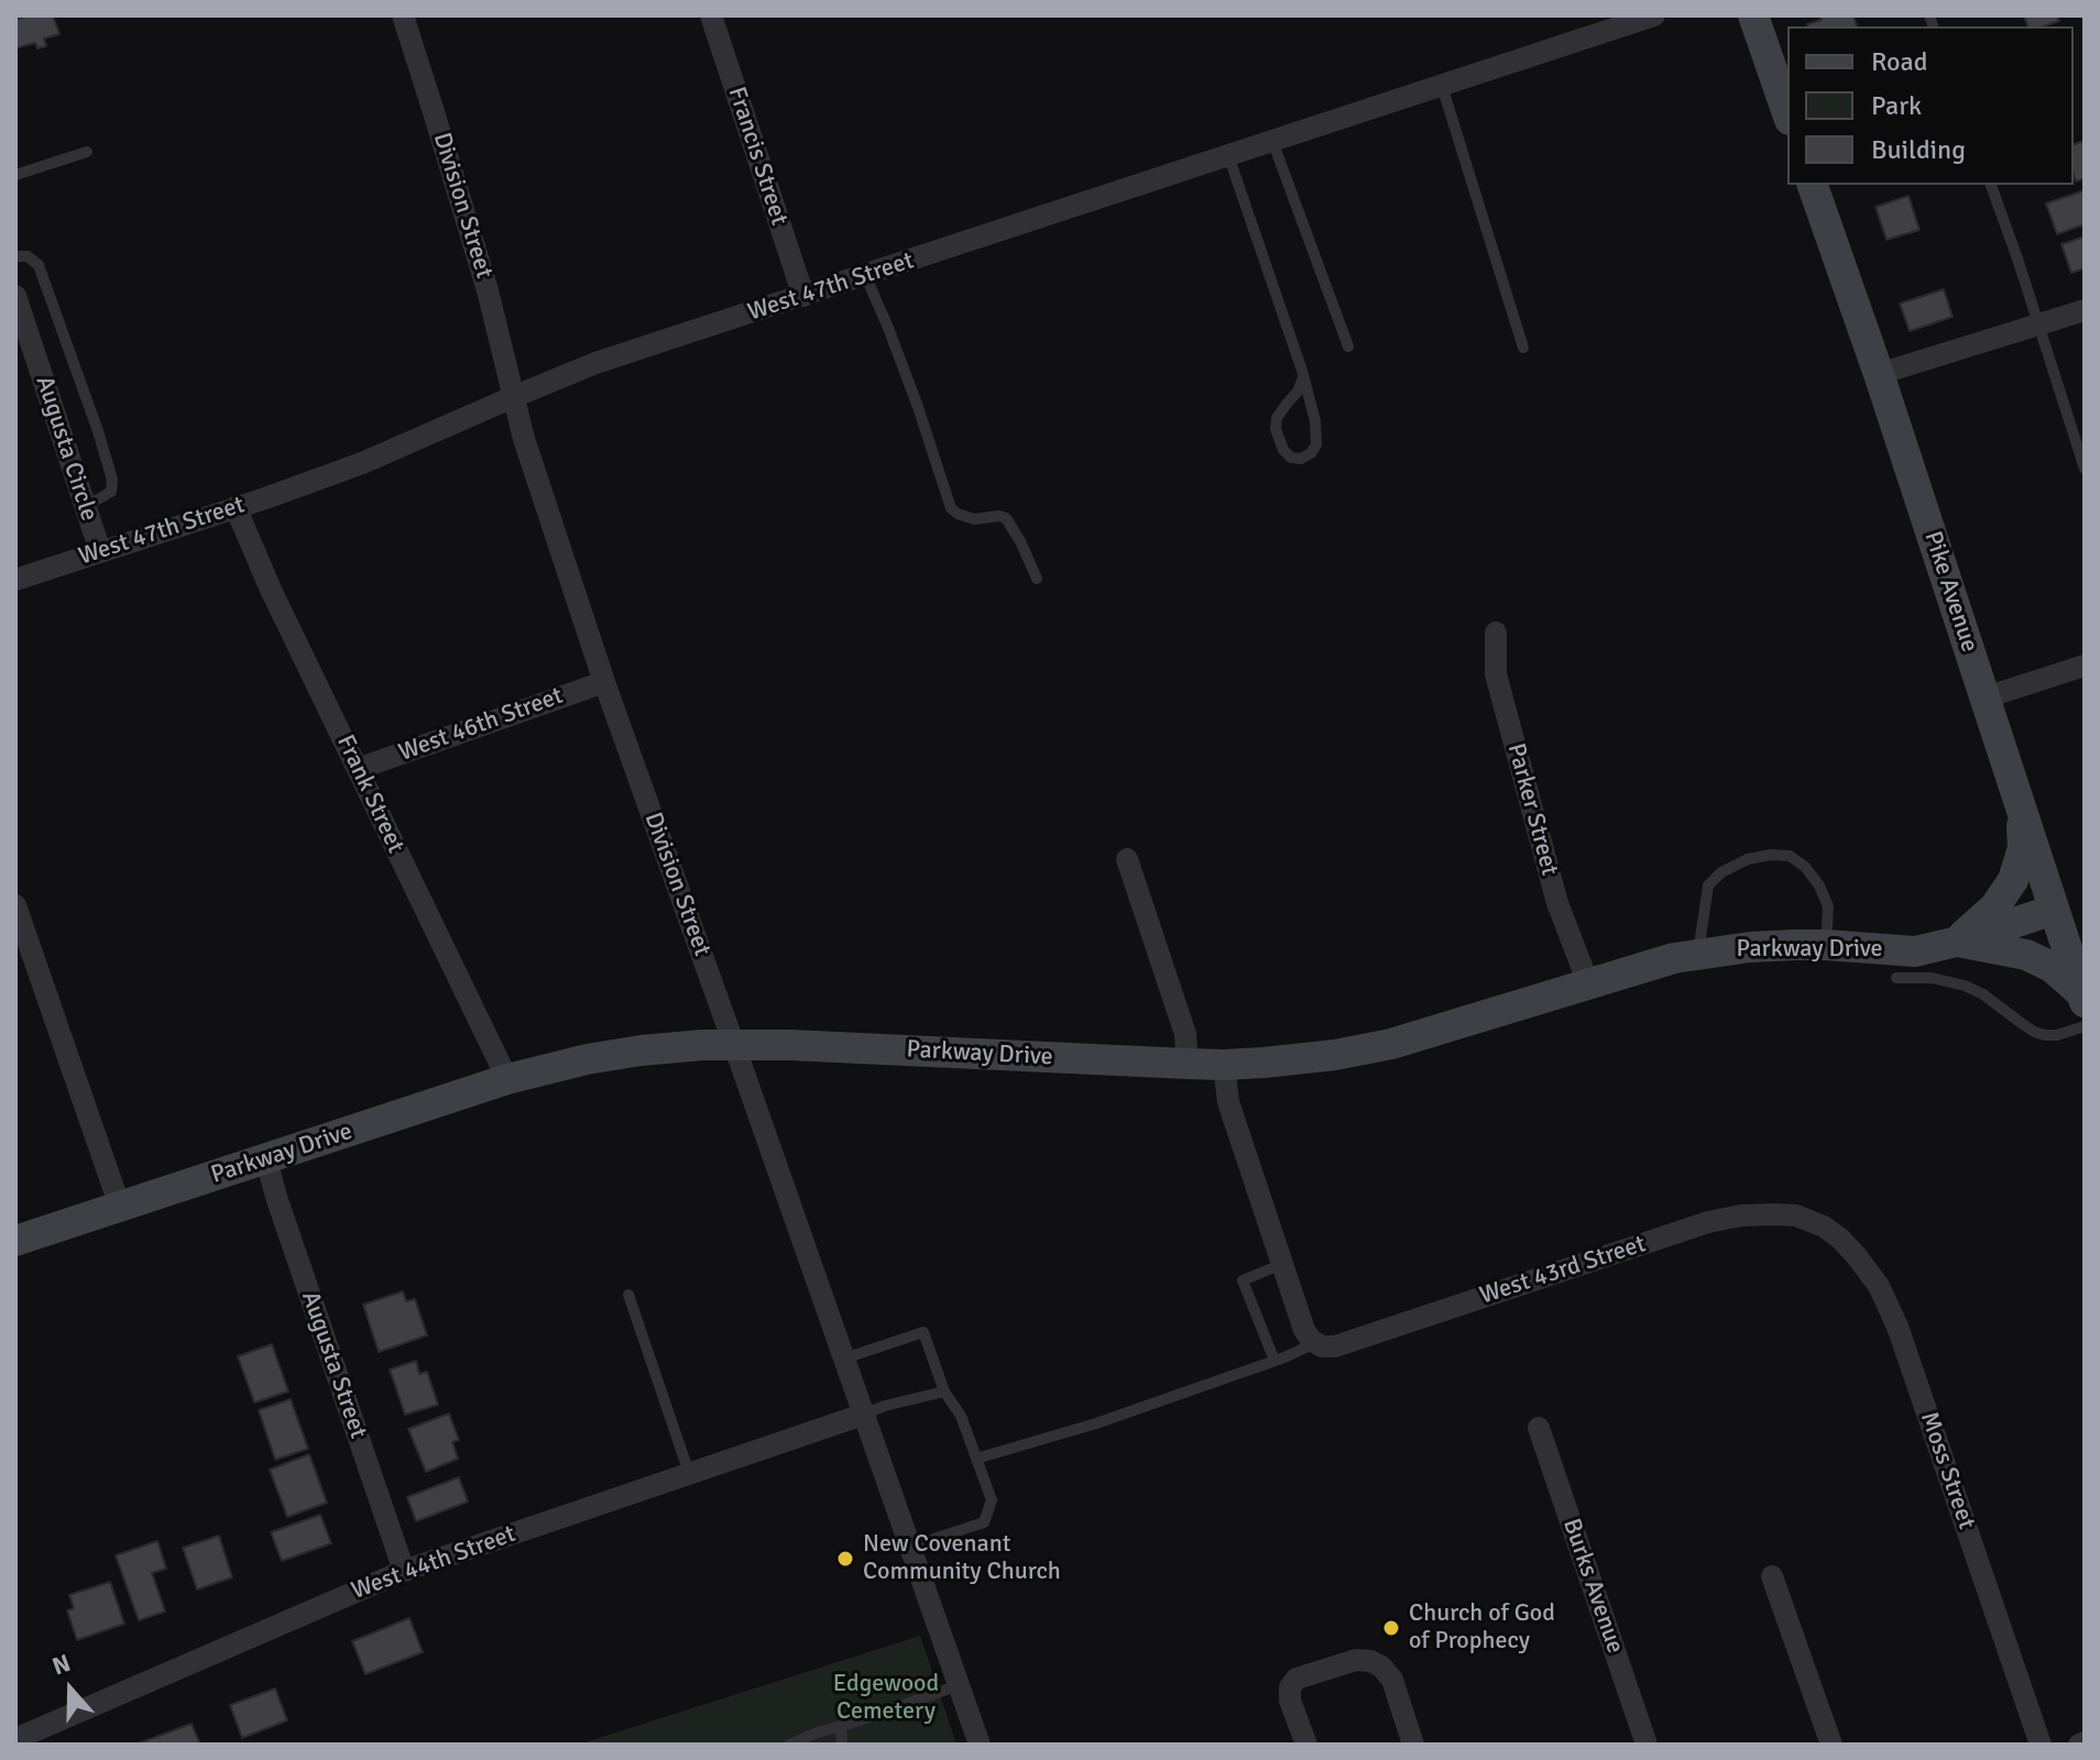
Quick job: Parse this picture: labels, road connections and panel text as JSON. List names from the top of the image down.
{
  "streets": {
    "street": [
      "Francis Street",
      "Division Street",
      "West 47th Street",
      "Augusta Circle",
      "Pike Avenue",
      "West 46th Street",
      "Frank Street",
      "Parker Street",
      "Parkway Drive",
      "West 43rd Street",
      "Augusta Street",
      "Moss Street",
      "West 44th Street",
      "Burks Avenue"
    ]
  },
  "crossings": [
    ["Francis Street", "West 47th Street"],
    ["Division Street", "West 47th Street"],
    ["Division Street", "West 46th Street"],
    ["Division Street", "Parkway Drive"],
    ["Division Street", "West 44th Street"],
    ["West 47th Street", "Augusta Circle"],
    ["West 47th Street", "Frank Street"],
    ["Pike Avenue", "Parkway Drive"],
    ["West 46th Street", "Frank Street"],
    ["Frank Street", "Parkway Drive"],
    ["Parker Street", "Parkway Drive"],
    ["Parkway Drive", "Augusta Street"],
    ["West 43rd Street", "Moss Street"],
    ["Augusta Street", "West 44th Street"]
  ],
  "parks": ["Edgewood Cemetery"],
  "places": ["New Covenant Community Church", "Church of God of Prophecy"],
  "legend": ["Road", "Park", "Building"],
  "north": "top"
}
